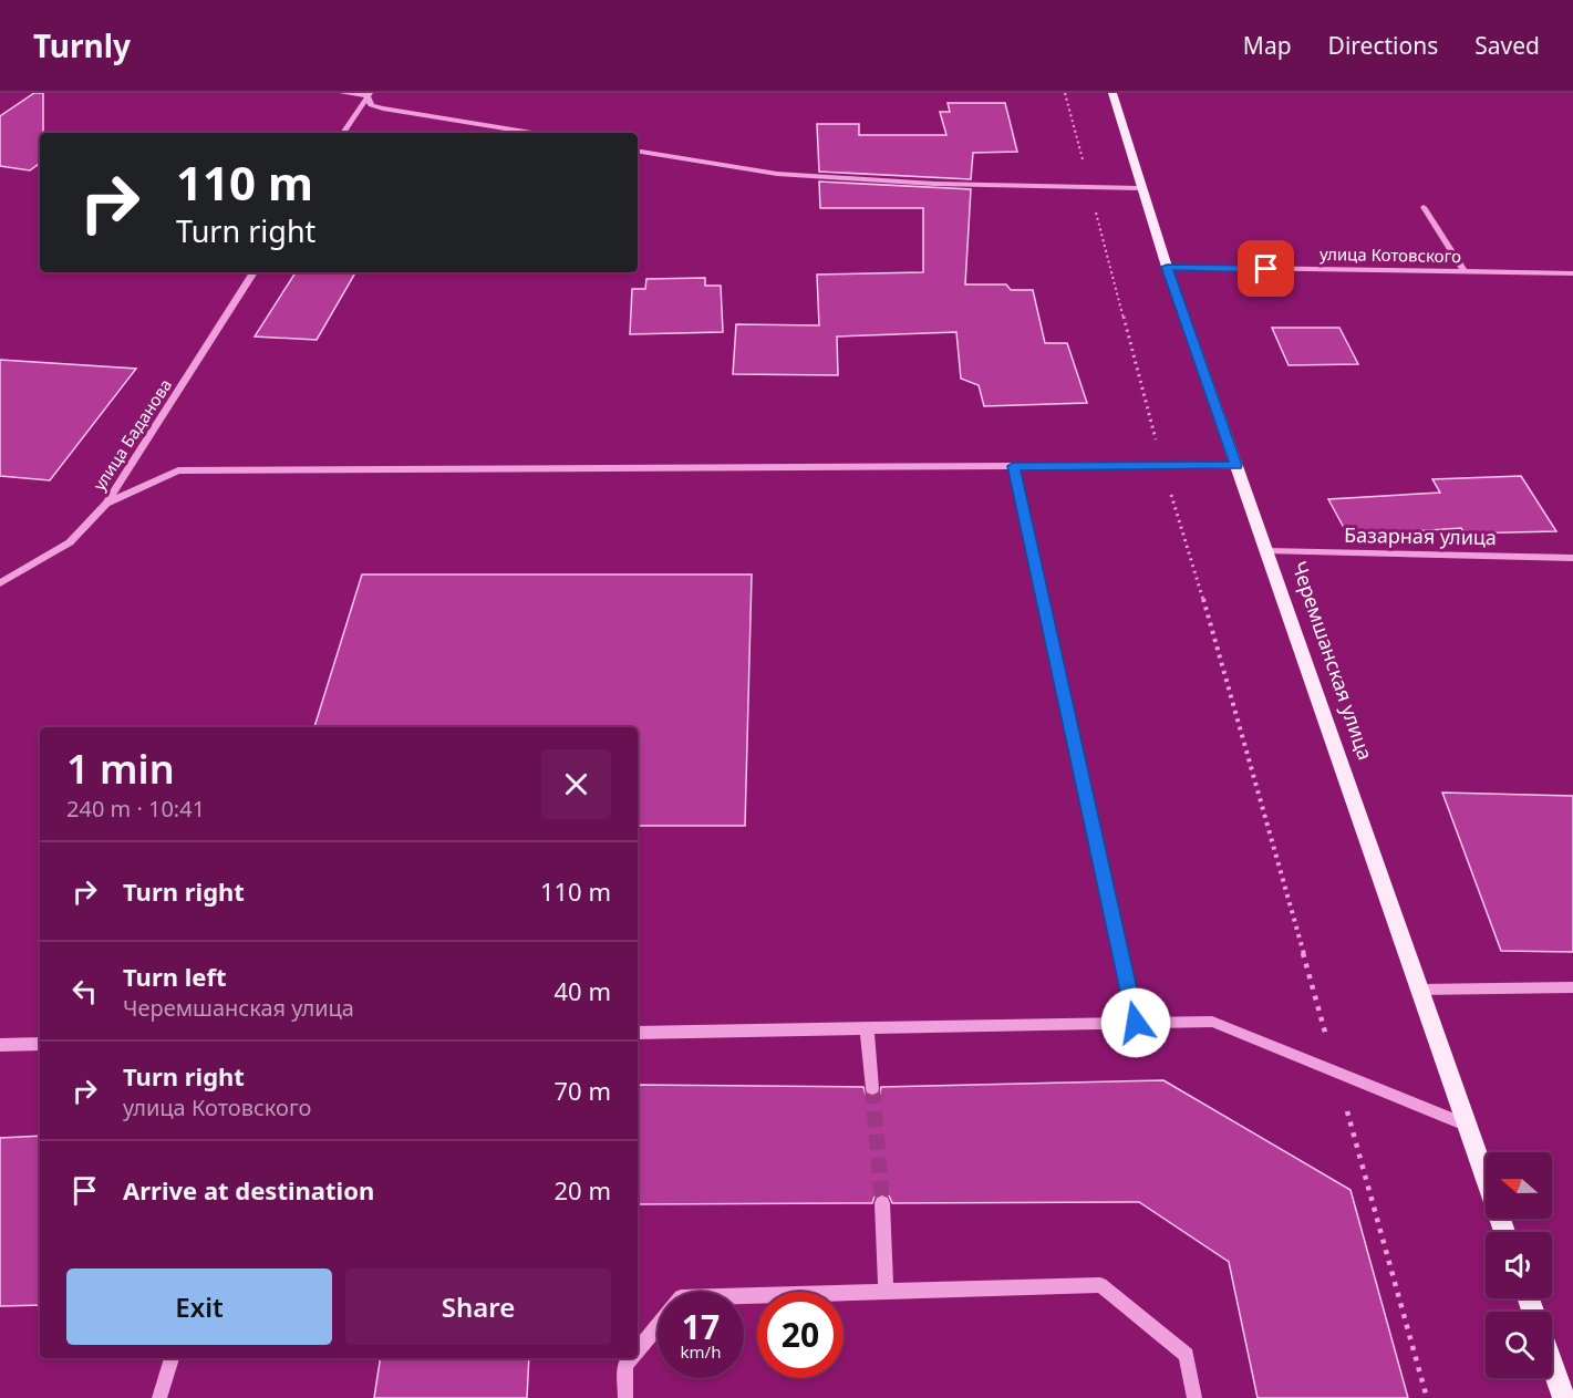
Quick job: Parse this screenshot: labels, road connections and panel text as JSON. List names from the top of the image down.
{
  "streets": {
    "main road": ["Черемшанская улица"],
    "street": ["улица Котовского", "улица Баданова", "Базарная улица"]
  },
  "crossings": [
    ["улица Котовского", "Черемшанская улица"],
    ["Базарная улица", "Черемшанская улица"]
  ],
  "north": "left",
  "page": {
    "header": "Turnly",
    "nav": ["Map", "Directions", "Saved"],
    "turn": ["110 m", "Turn right"],
    "heading": ["1 min", "240 m · 10:41"],
    "list": [
      {
        "name": "Turn right",
        "value": "110 m"
      },
      {
        "name": "Turn left",
        "note": "Черемшанская улица",
        "value": "40 m"
      },
      {
        "name": "Turn right",
        "note": "улица Котовского",
        "value": "70 m"
      },
      {
        "name": "Arrive at destination",
        "value": "20 m"
      }
    ],
    "buttons": ["Exit", "Share"],
    "speed": "17 km/h",
    "limit": "20"
  }
}
